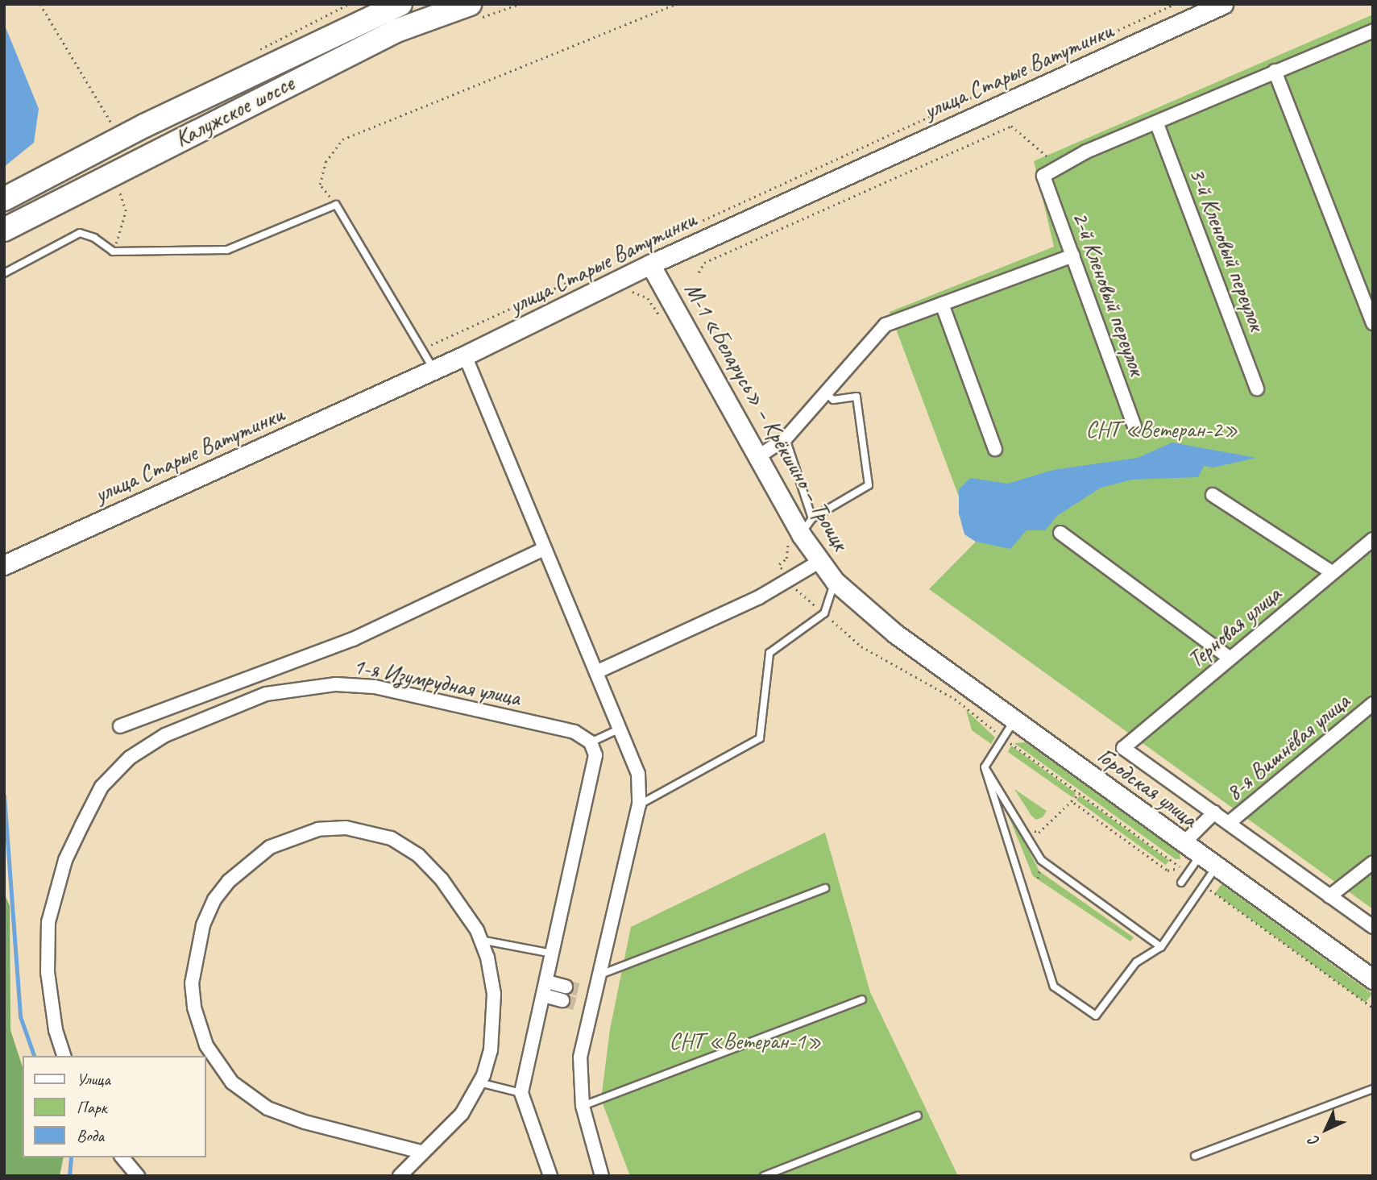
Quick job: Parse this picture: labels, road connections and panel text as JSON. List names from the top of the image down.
{
  "streets": {
    "highway": ["Калужское шоссе"],
    "main road": ["улица Старые Ватутинки", "М-1 «Беларусь» – Крёкшино – Троицк", "Городская улица"],
    "street": [
      "3-й Кленовый переулок",
      "2-й Кленовый переулок",
      "Терновая улица",
      "1-я Изумрудная улица",
      "8-я Вишнёвая улица"
    ]
  },
  "crossings": [
    ["улица Старые Ватутинки", "М-1 «Беларусь» – Крёкшино – Троицк"],
    ["М-1 «Беларусь» – Крёкшино – Троицк", "Городская улица"]
  ],
  "parks": ["СНТ «Ветеран-2»", "СНТ «Ветеран-1»"],
  "legend": ["Улица", "Парк", "Вода"],
  "north": "bottom left"
}
